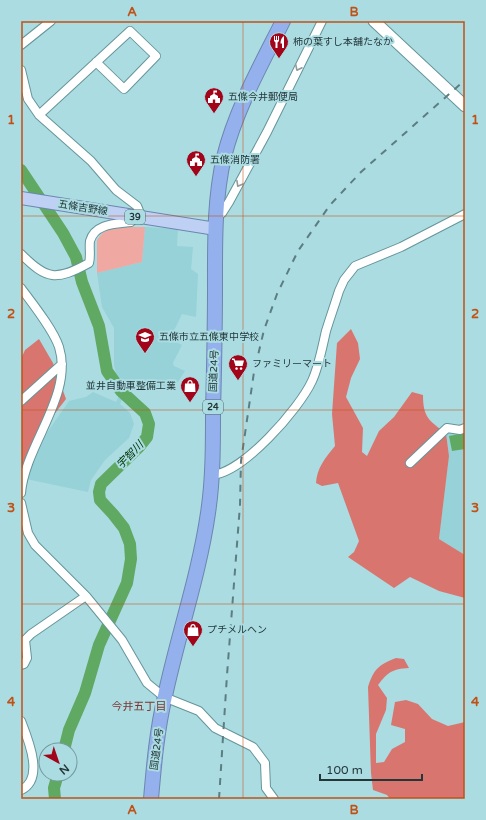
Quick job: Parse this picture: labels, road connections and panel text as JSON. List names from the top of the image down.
{
  "streets": {
    "highway": ["国道24号", "24"],
    "main road": ["五條吉野線", "39"]
  },
  "crossings": [
    ["五條吉野線", "国道24号"]
  ],
  "districts": ["今井五丁目"],
  "water": ["宇智川"],
  "places": {
    "restaurant": ["柿の葉すし本舗たなか"],
    "public building": ["五條今井郵便局", "五條消防署"],
    "school or university": ["五條市立五條東中学校"],
    "supermarket": ["ファミリーマート"],
    "shop": ["並井自動車整備工業", "プチメルヘン"]
  },
  "scale_bar": "100 m",
  "north": "bottom right",
  "grid": {
    "columns": ["A", "B"],
    "rows": [
      "1",
      "2",
      "3",
      "4"
    ]
  }
}
